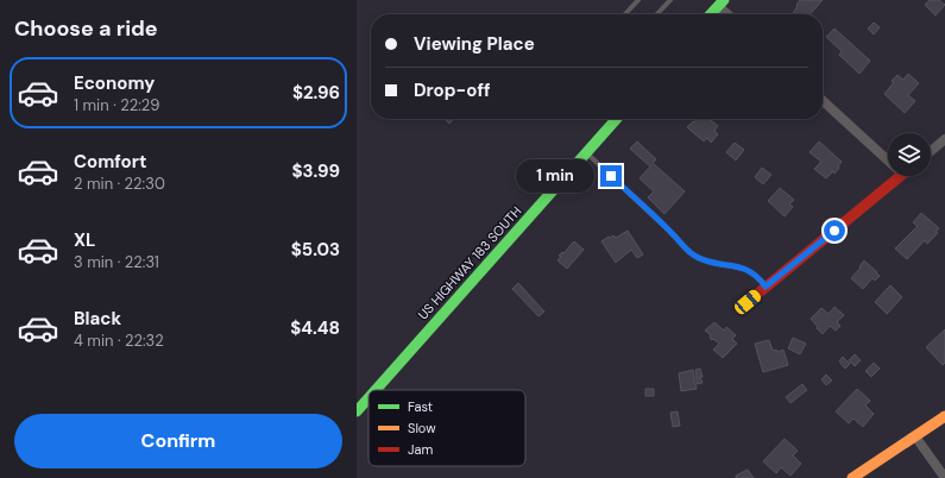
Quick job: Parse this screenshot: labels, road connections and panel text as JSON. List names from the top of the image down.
{
  "streets": {
    "main road": ["US HIGHWAY 183 SOUTH"]
  },
  "legend": ["Fast", "Slow", "Jam"],
  "page": {
    "heading": "Choose a ride",
    "banner": ["Viewing Place", "Drop-off"],
    "list": [
      {
        "name": "Economy",
        "note": "1 min · 22:29",
        "value": "$2.96"
      },
      {
        "name": "Comfort",
        "note": "2 min · 22:30",
        "value": "$3.99"
      },
      {
        "name": "XL",
        "note": "3 min · 22:31",
        "value": "$5.03"
      },
      {
        "name": "Black",
        "note": "4 min · 22:32",
        "value": "$4.48"
      }
    ],
    "bubble": "1 min",
    "buttons": "Confirm"
  }
}
